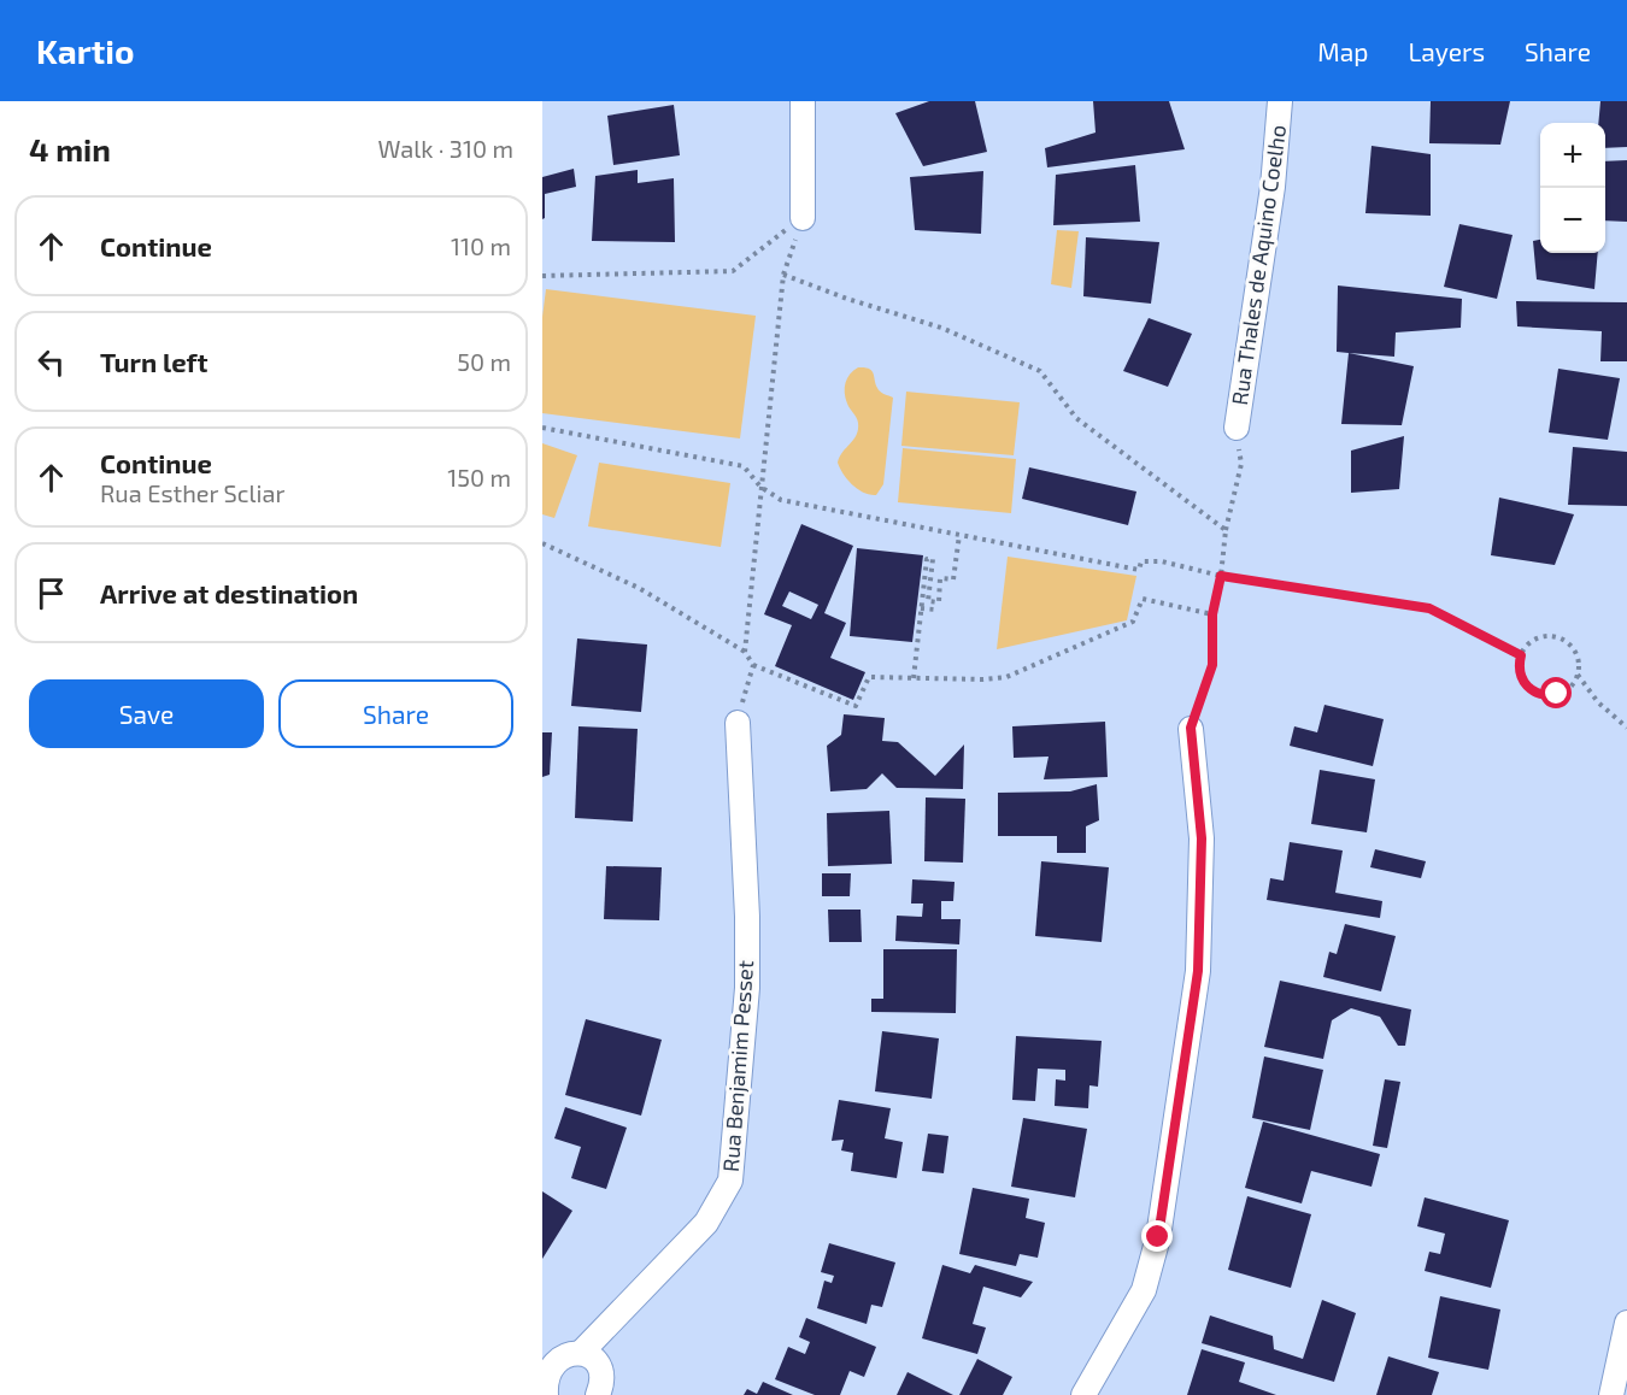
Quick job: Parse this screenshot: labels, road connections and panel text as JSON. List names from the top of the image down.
{
  "streets": {
    "street": ["Rua Thales de Aquino Coelho", "Rua Benjamim Pesset"]
  },
  "page": {
    "header": "Kartio",
    "nav": ["Map", "Layers", "Share"],
    "heading": ["4 min", "Walk · 310 m"],
    "map_buttons": ["+", "−"],
    "list": [
      ["Continue", "110 m"],
      ["Turn left", "50 m"],
      ["Continue", "Rua Esther Scliar", "150 m"],
      "Arrive at destination"
    ],
    "buttons": ["Save", "Share"]
  }
}
